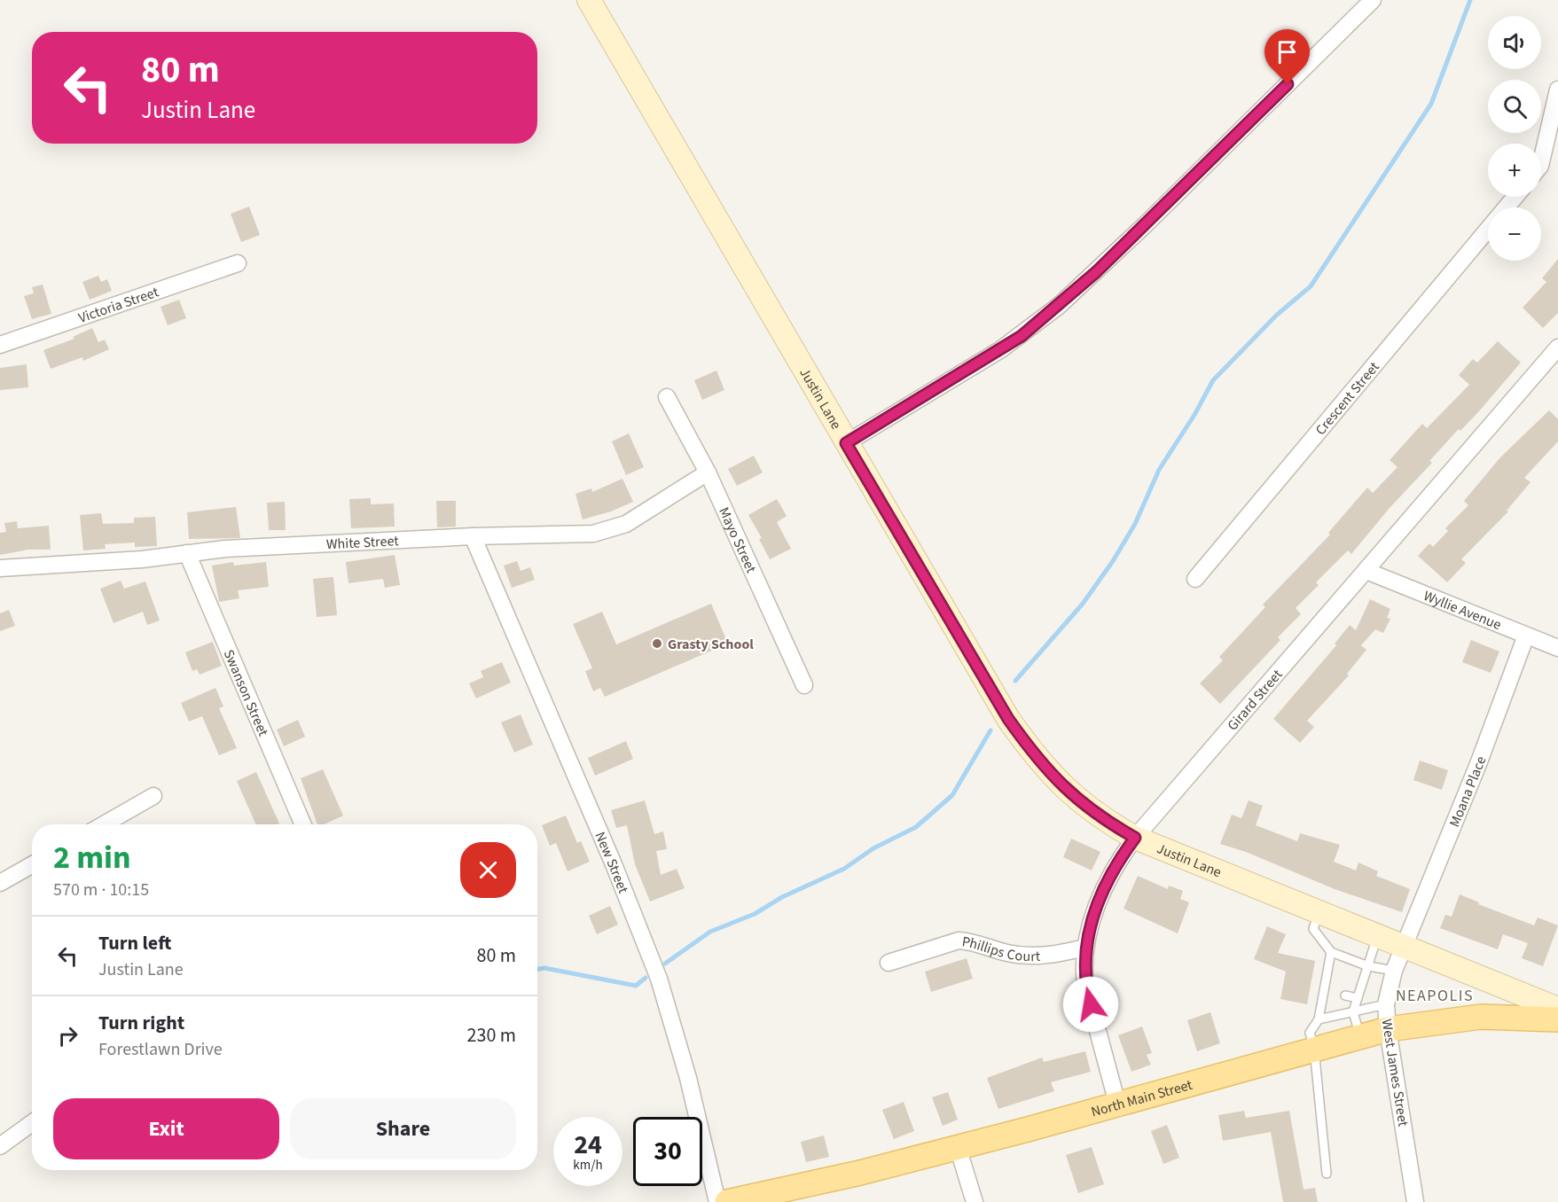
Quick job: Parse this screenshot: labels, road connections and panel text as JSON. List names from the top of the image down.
{
  "streets": {
    "main road": ["Justin Lane", "North Main Street"],
    "street": [
      "Victoria Street",
      "Crescent Street",
      "Mayo Street",
      "White Street",
      "Wyllie Avenue",
      "Swanson Street",
      "Girard Street",
      "Moana Place",
      "New Street",
      "Phillips Court",
      "West James Street"
    ]
  },
  "crossings": [
    ["Justin Lane", "Girard Street"],
    ["Justin Lane", "Moana Place"],
    ["Justin Lane", "West James Street"],
    ["Mayo Street", "White Street"],
    ["White Street", "Swanson Street"],
    ["White Street", "New Street"],
    ["Wyllie Avenue", "Girard Street"],
    ["Wyllie Avenue", "Moana Place"],
    ["Girard Street", "Phillips Court"],
    ["Girard Street", "North Main Street"],
    ["Moana Place", "West James Street"],
    ["West James Street", "North Main Street"]
  ],
  "districts": ["NEAPOLIS"],
  "places": ["Grasty School"],
  "page": {
    "map_buttons": ["+", "−"],
    "turn": ["80 m", "Justin Lane"],
    "heading": ["2 min", "570 m · 10:15"],
    "list": [
      {
        "name": "Turn left",
        "note": "Justin Lane",
        "value": "80 m"
      },
      {
        "name": "Turn right",
        "note": "Forestlawn Drive",
        "value": "230 m"
      }
    ],
    "buttons": ["Exit", "Share"],
    "speed": "24 km/h",
    "limit": "30"
  }
}
